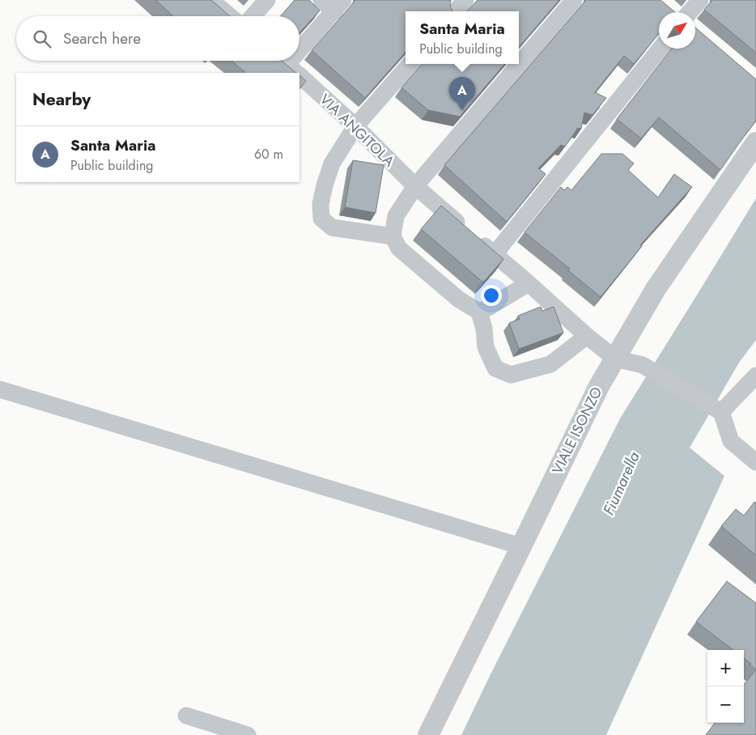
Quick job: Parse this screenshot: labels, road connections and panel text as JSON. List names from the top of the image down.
{
  "streets": {
    "street": ["VIA ANGITOLA", "VIALE ISONZO"]
  },
  "crossings": [
    ["VIA ANGITOLA", "VIALE ISONZO"]
  ],
  "water": ["Fiumarella"],
  "north": "top right",
  "page": {
    "popup": ["Santa Maria", "Public building"],
    "search": "Search here",
    "heading": "Nearby",
    "pins": "A",
    "list": [
      {
        "mark": "A",
        "name": "Santa Maria",
        "note": "Public building",
        "value": "60 m"
      }
    ],
    "map_buttons": ["+", "−"]
  }
}
